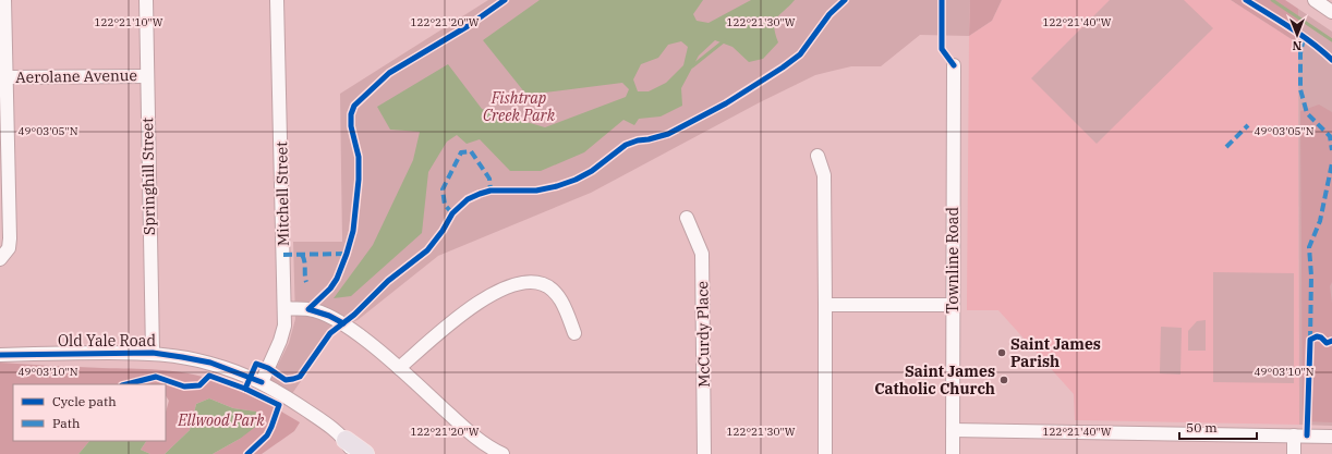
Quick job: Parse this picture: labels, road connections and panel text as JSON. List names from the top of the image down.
{
  "streets": {
    "street": [
      "Aerolane Avenue",
      "Springhill Street",
      "Mitchell Street",
      "Townline Road",
      "McCurdy Place",
      "Old Yale Road"
    ]
  },
  "crossings": [
    ["Aerolane Avenue", "Springhill Street"],
    ["Springhill Street", "Old Yale Road"],
    ["Mitchell Street", "Old Yale Road"]
  ],
  "parks": ["Fishtrap Creek Park", "Ellwood Park"],
  "places": ["Saint James Parish", "Saint James Catholic Church"],
  "legend": ["Cycle path", "Path"],
  "scale_bar": "50 m",
  "north": "bottom",
  "coordinates": [
    "122°21'10\"W",
    "122°21'20\"W",
    "122°21'30\"W",
    "122°21'40\"W",
    "49°03'05\"N",
    "49°03'10\"N"
  ]
}
